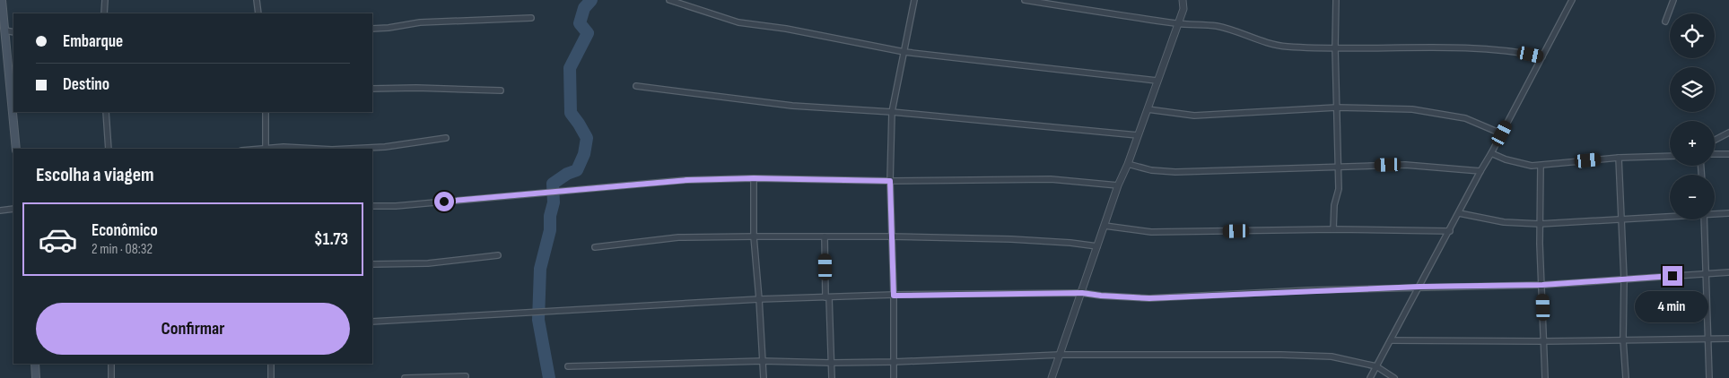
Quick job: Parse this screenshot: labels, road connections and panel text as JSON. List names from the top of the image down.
{
  "page": {
    "map_buttons": ["+", "−"],
    "banner": ["Embarque", "Destino"],
    "heading": "Escolha a viagem",
    "list": [
      {
        "name": "Econômico",
        "note": "2 min · 08:32",
        "value": "$1.73"
      }
    ],
    "bubble": "4 min",
    "buttons": "Confirmar"
  }
}
